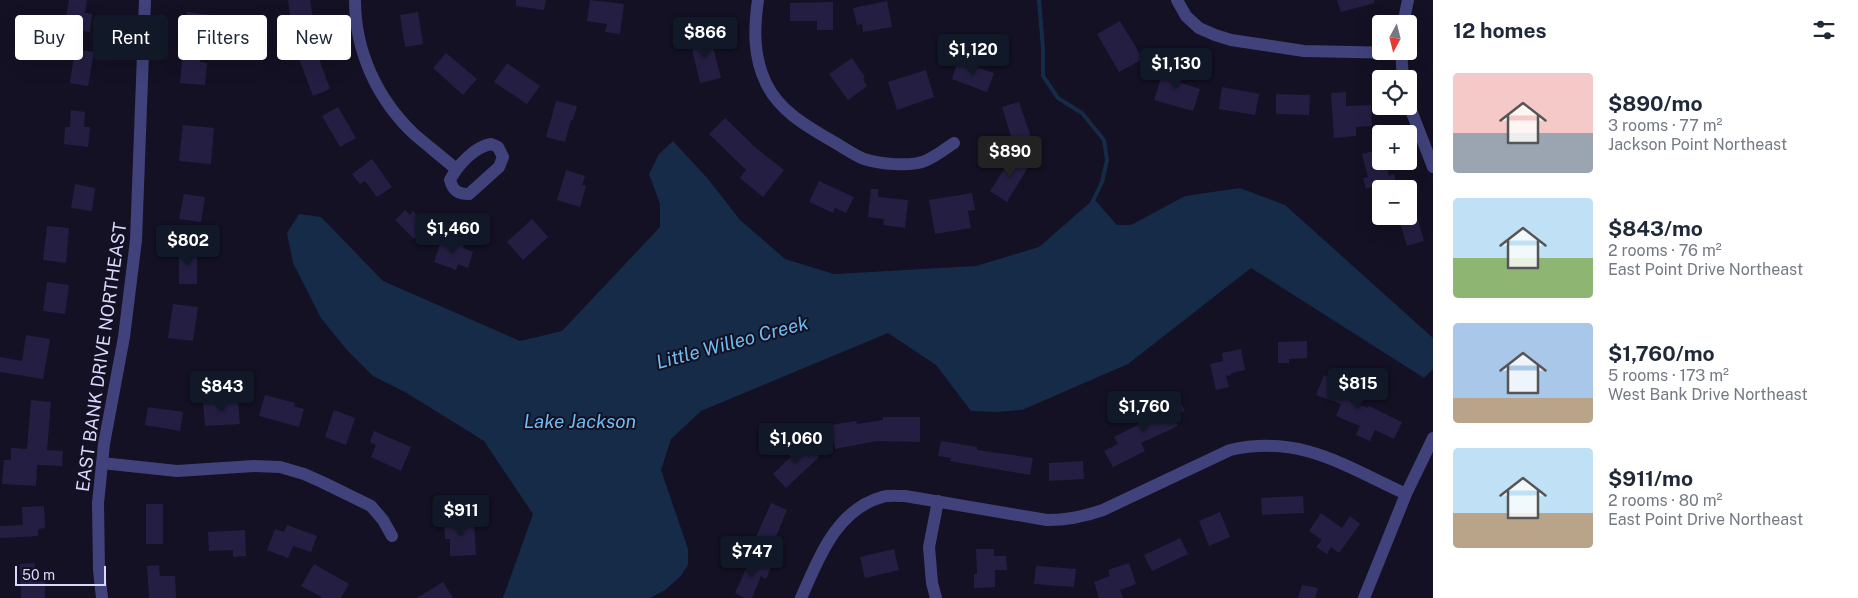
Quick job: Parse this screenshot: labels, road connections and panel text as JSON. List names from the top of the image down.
{
  "streets": {
    "street": ["EAST BANK DRIVE NORTHEAST"]
  },
  "water": ["Little Willeo Creek", "Lake Jackson"],
  "scale_bar": "50 m",
  "north": "bottom",
  "page": {
    "heading": "12 homes",
    "map_buttons": ["+", "−"],
    "chip": [
      "Buy",
      "Rent",
      "Filters",
      "New"
    ],
    "price": [
      "$866",
      "$1,120",
      "$1,130",
      "$890",
      "$1,460",
      "$802",
      "$815",
      "$843",
      "$1,760",
      "$1,060",
      "$911",
      "$747"
    ],
    "list": [
      {
        "name": "$890/mo",
        "note": "3 rooms · 77 m² · Jackson Point Northeast"
      },
      {
        "name": "$843/mo",
        "note": "2 rooms · 76 m² · East Point Drive Northeast"
      },
      {
        "name": "$1,760/mo",
        "note": "5 rooms · 173 m² · West Bank Drive Northeast"
      },
      {
        "name": "$911/mo",
        "note": "2 rooms · 80 m² · East Point Drive Northeast"
      }
    ],
    "scale": "50 m"
  }
}
